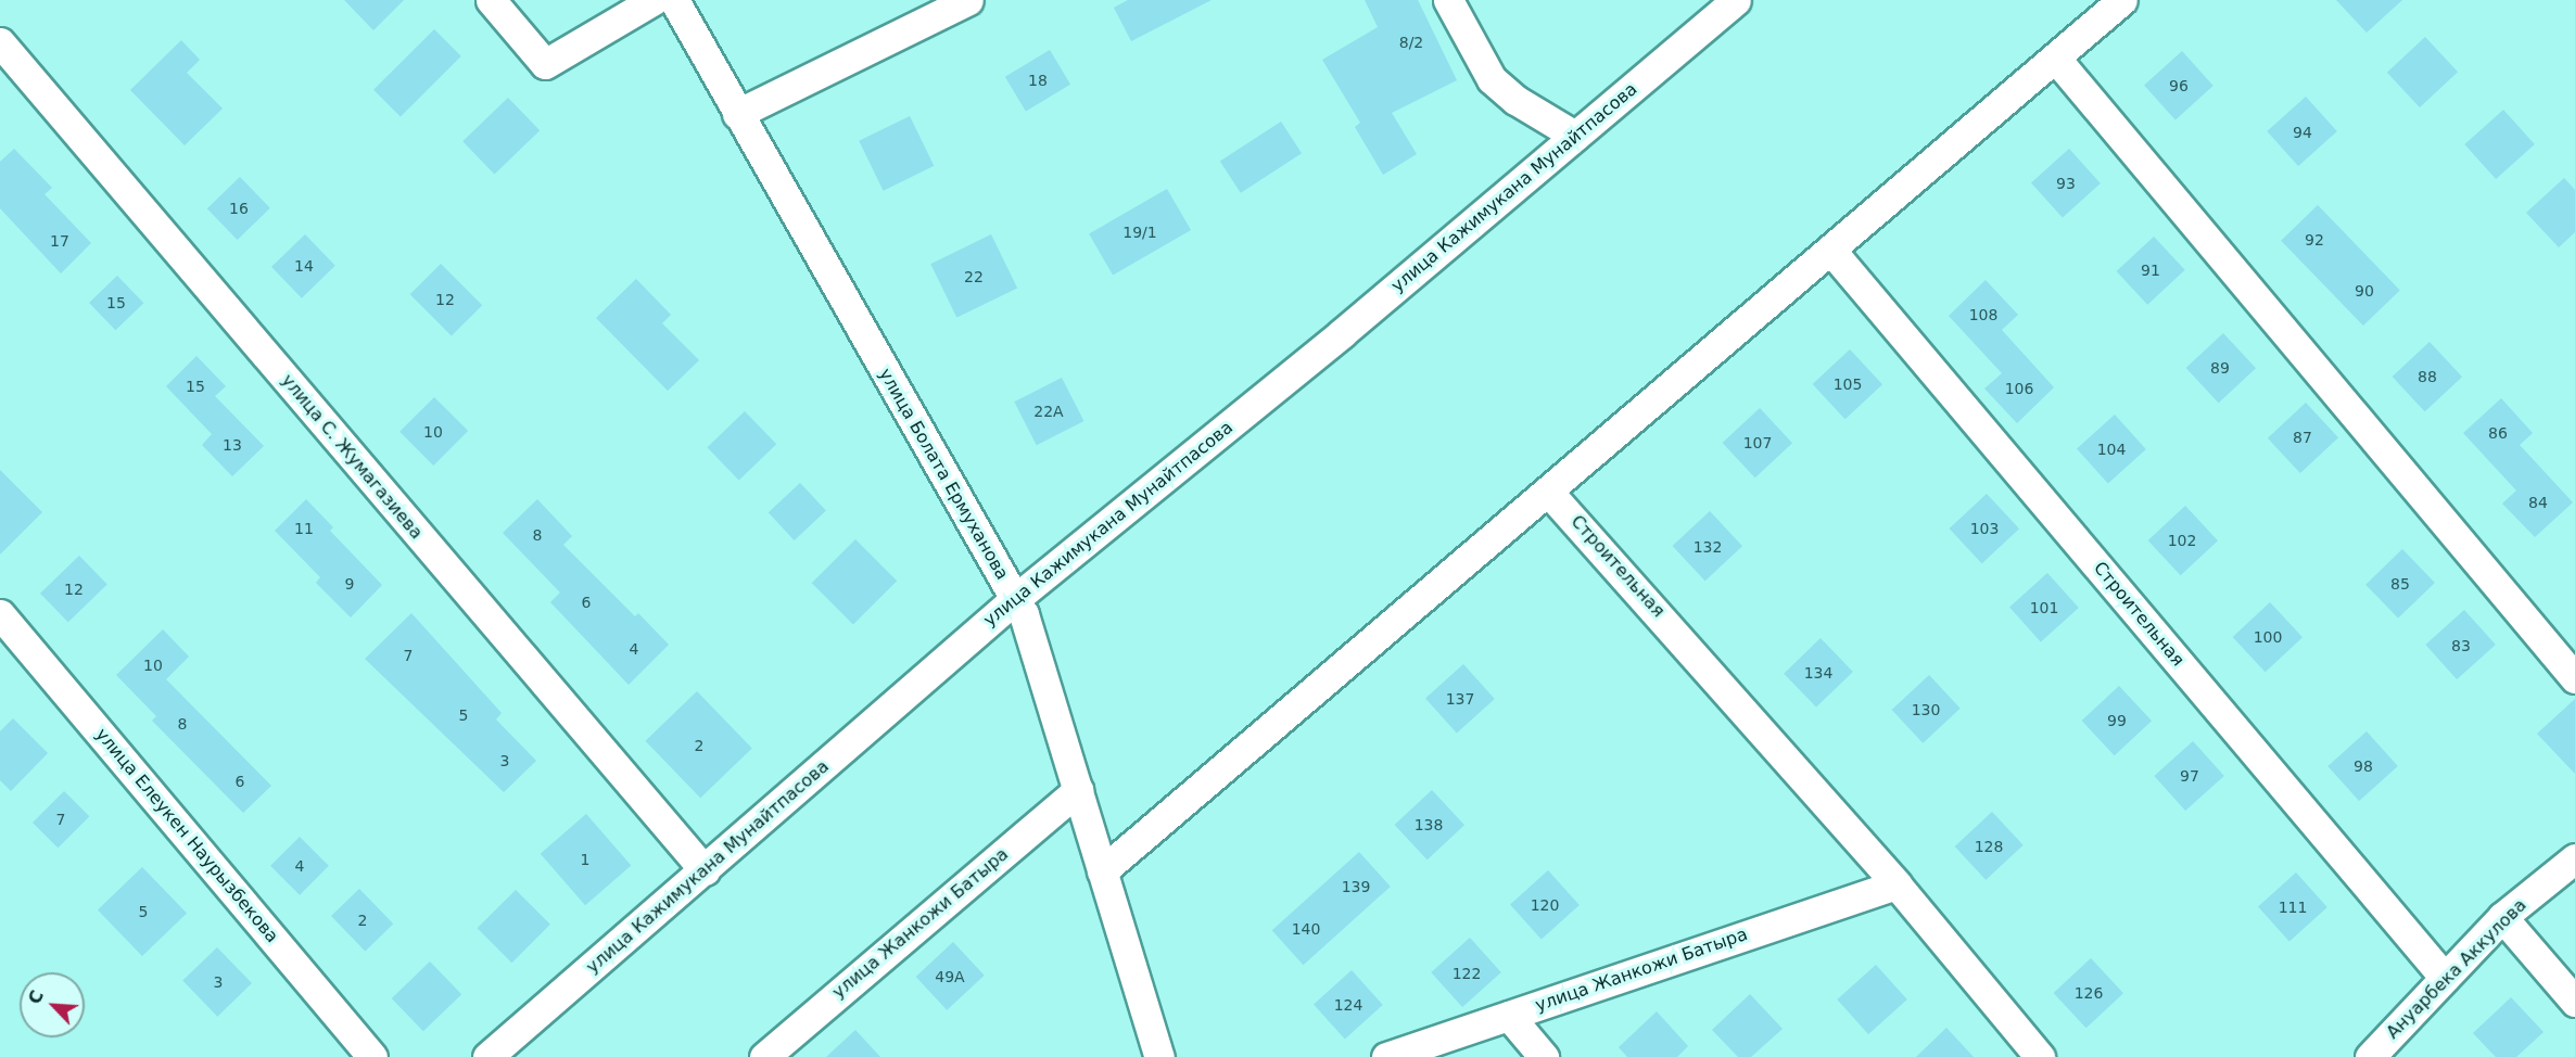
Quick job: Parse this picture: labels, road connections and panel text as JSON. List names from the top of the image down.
{
  "streets": {
    "street": [
      "улица Кажимукана Мунайтпасова",
      "улица С. Жумагазиева",
      "улица Болата Ермуханова",
      "Строительная",
      "улица Елеукен Наурызбекова",
      "улица Жанкожи Батыра",
      "Ануарбека Аккулова"
    ]
  },
  "crossings": [
    ["улица Кажимукана Мунайтпасова", "улица С. Жумагазиева"],
    ["улица Кажимукана Мунайтпасова", "улица Болата Ермуханова"],
    ["улица Болата Ермуханова", "улица Жанкожи Батыра"],
    ["Строительная", "улица Жанкожи Батыра"],
    ["Строительная", "Ануарбека Аккулова"]
  ],
  "house_numbers": [
    "8/2",
    "18",
    "96",
    "94",
    "93",
    "16",
    "19/1",
    "92",
    "17",
    "14",
    "91",
    "22",
    "90",
    "12",
    "15",
    "108",
    "89",
    "88",
    "105",
    "15",
    "106",
    "22А",
    "10",
    "86",
    "87",
    "107",
    "13",
    "104",
    "84",
    "11",
    "103",
    "8",
    "102",
    "132",
    "9",
    "85",
    "12",
    "6",
    "101",
    "100",
    "83",
    "4",
    "7",
    "10",
    "134",
    "137",
    "130",
    "5",
    "99",
    "8",
    "2",
    "3",
    "98",
    "97",
    "6",
    "7",
    "138",
    "128",
    "1",
    "4",
    "139",
    "120",
    "111",
    "5",
    "2",
    "140",
    "122",
    "49А",
    "3",
    "126",
    "124"
  ],
  "north": "top left"
}
